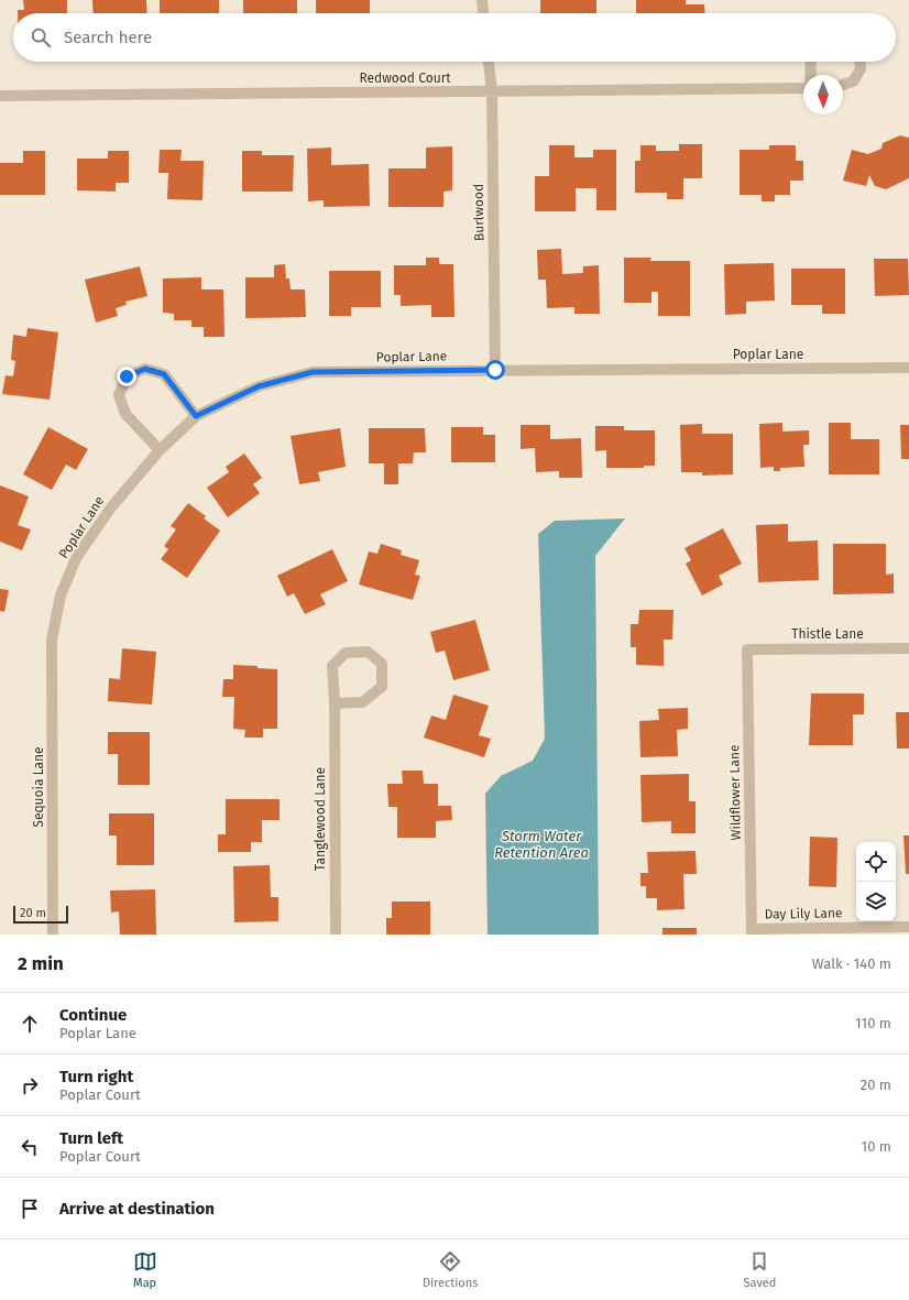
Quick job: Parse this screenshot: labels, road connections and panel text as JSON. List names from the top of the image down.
{
  "streets": {
    "street": [
      "Redwood Court",
      "Burlwood",
      "Poplar Lane",
      "Thistle Lane",
      "Sequoia Lane",
      "Wildflower Lane",
      "Tanglewood Lane",
      "Day Lily Lane"
    ]
  },
  "crossings": [
    ["Redwood Court", "Burlwood"],
    ["Burlwood", "Poplar Lane"],
    ["Poplar Lane", "Sequoia Lane"],
    ["Thistle Lane", "Wildflower Lane"],
    ["Wildflower Lane", "Day Lily Lane"]
  ],
  "water": ["Storm Water Retention Area"],
  "scale_bar": "20 m",
  "north": "bottom",
  "page": {
    "search": "Search here",
    "scale": "20 m",
    "heading": ["2 min", "Walk · 140 m"],
    "list": [
      ["Continue", "Poplar Lane", "110 m"],
      ["Turn right", "Poplar Court", "20 m"],
      ["Turn left", "Poplar Court", "10 m"],
      "Arrive at destination"
    ],
    "nav": ["Map", "Directions", "Saved"]
  }
}
